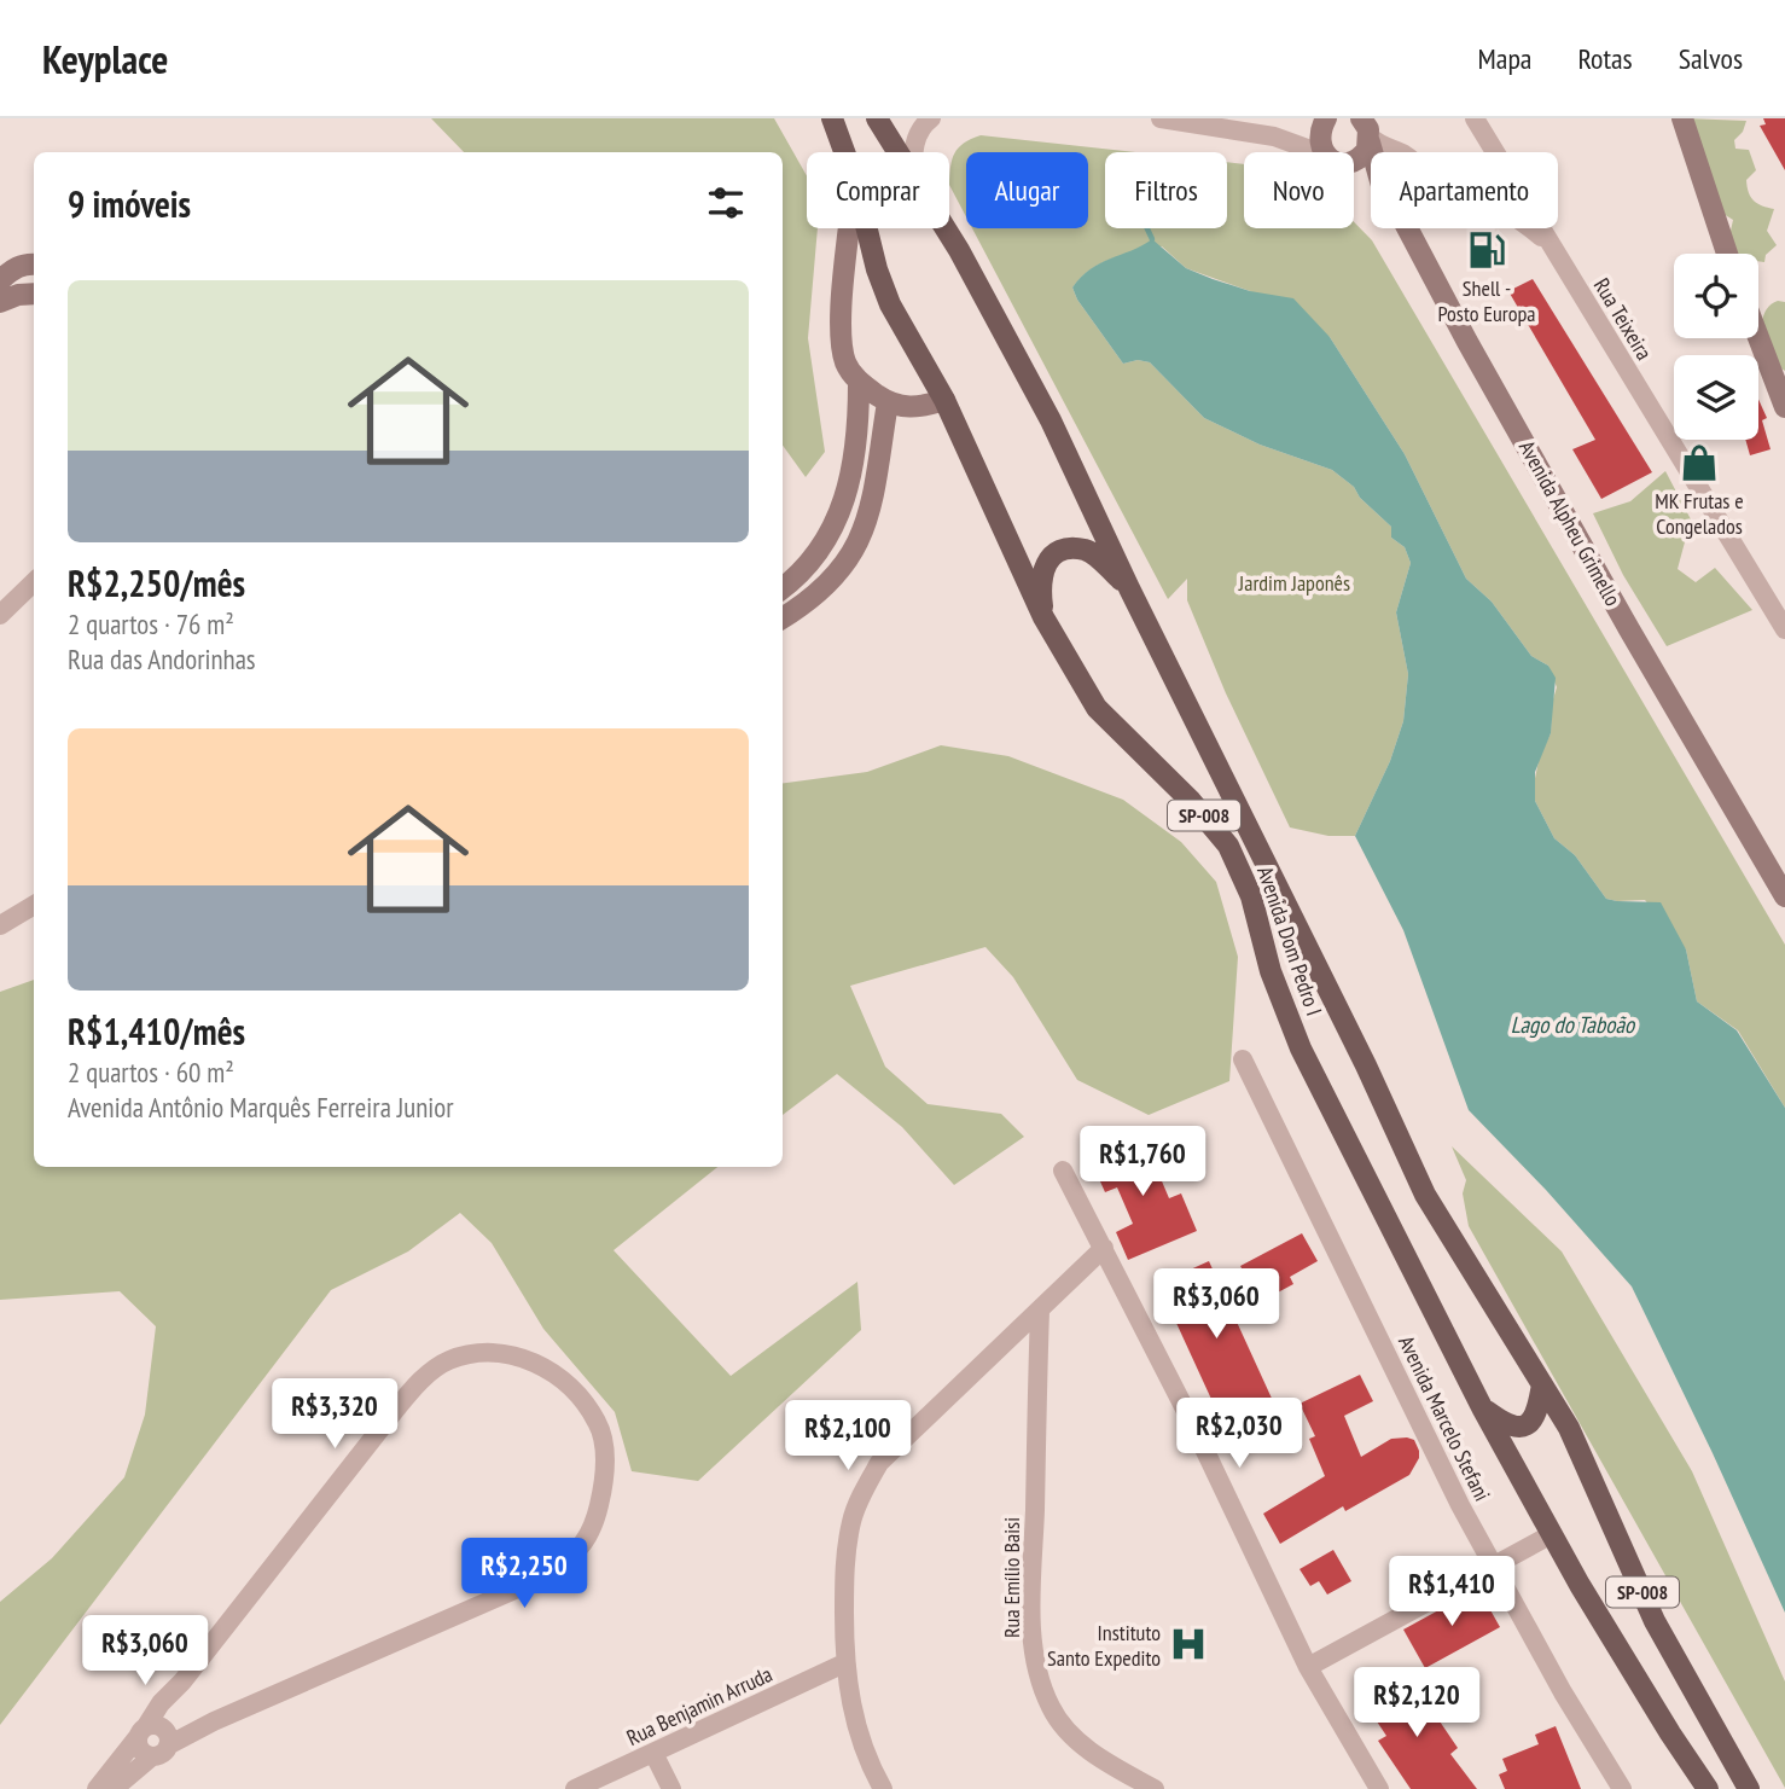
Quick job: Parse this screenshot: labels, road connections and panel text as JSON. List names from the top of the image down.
{
  "streets": {
    "main road": ["SP-008", "Avenida Dom Pedro I"],
    "street": [
      "Rua Teixeira",
      "Avenida Alpheu Grimello",
      "Avenida Marcelo Stefani",
      "Rua Emílio Baisi",
      "Rua Benjamin Arruda"
    ]
  },
  "water": ["Lago do Taboão"],
  "parks": ["Jardim Japonês"],
  "places": {
    "fuel station": ["Shell - Posto Europa"],
    "shop": ["MK Frutas e Congelados"],
    "hospital": ["Instituto Santo Expedito"]
  },
  "page": {
    "header": "Keyplace",
    "nav": ["Mapa", "Rotas", "Salvos"],
    "chip": [
      "Comprar",
      "Alugar",
      "Filtros",
      "Novo",
      "Apartamento"
    ],
    "heading": "9 imóveis",
    "list": [
      {
        "name": "R$2,250/mês",
        "note": "2 quartos · 76 m² · Rua das Andorinhas"
      },
      {
        "name": "R$1,410/mês",
        "note": "2 quartos · 60 m² · Avenida Antônio Marquês Ferreira Junior"
      }
    ],
    "price": [
      "R$1,760",
      "R$3,060",
      "R$3,320",
      "R$2,030",
      "R$2,100",
      "R$2,250",
      "R$1,410",
      "R$3,060",
      "R$2,120"
    ]
  }
}
